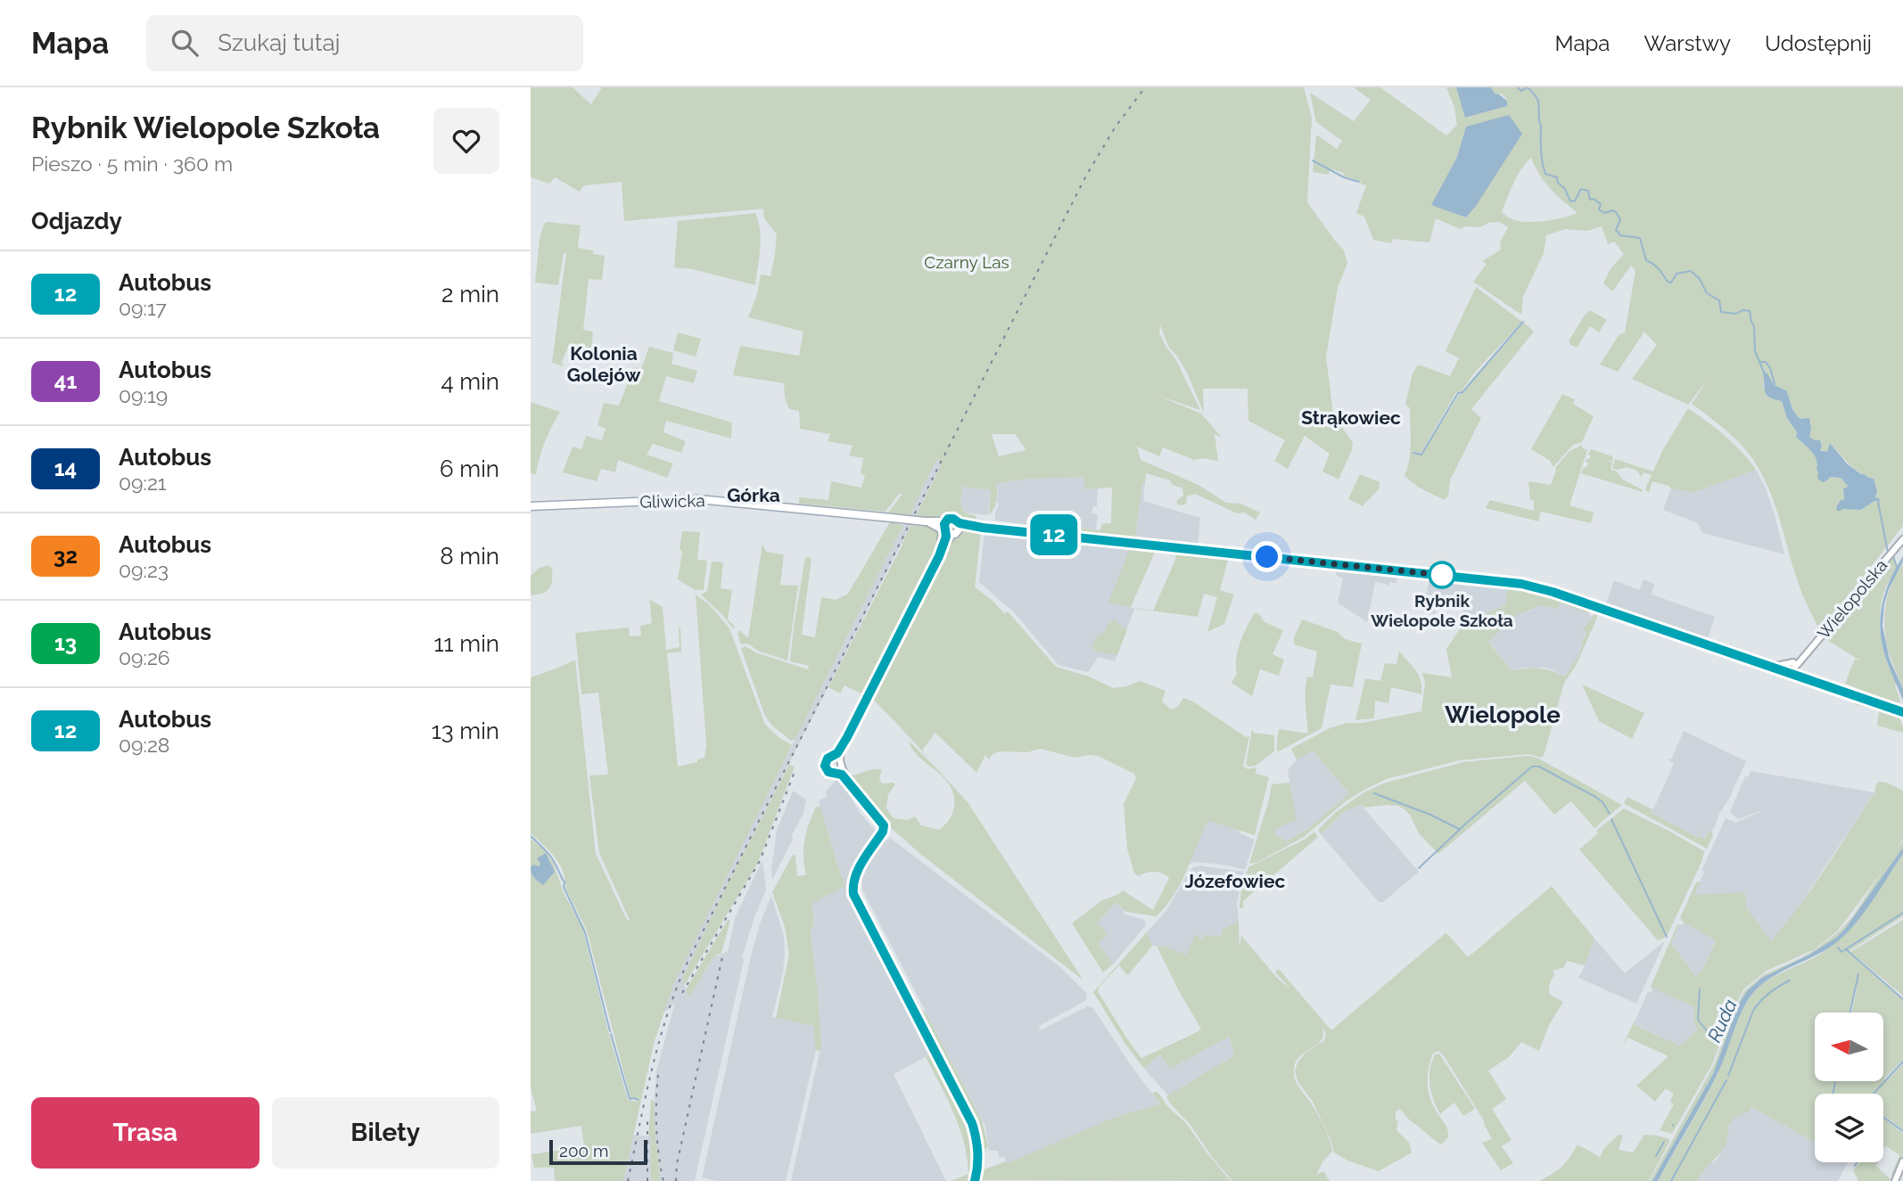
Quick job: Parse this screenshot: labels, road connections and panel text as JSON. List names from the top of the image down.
{
  "streets": {
    "main road": ["Gliwicka"],
    "street": ["Wielopolska"]
  },
  "districts": [
    "Kolonia Golejów",
    "Strąkowiec",
    "Górka",
    "Wielopole",
    "Józefowiec"
  ],
  "water": ["Ruda"],
  "parks": ["Czarny Las"],
  "places": ["Rybnik Wielopole Szkoła"],
  "lines": ["bus line 12"],
  "scale_bar": "200 m",
  "north": "left",
  "page": {
    "header": "Mapa",
    "search": "Szukaj tutaj",
    "nav": ["Mapa", "Warstwy", "Udostępnij"],
    "heading": [
      ["Rybnik Wielopole Szkoła", "Pieszo · 5 min · 360 m"],
      "Odjazdy"
    ],
    "on_map": "12",
    "list": [
      {
        "mark": "12",
        "name": "Autobus",
        "note": "09:17",
        "value": "2 min"
      },
      {
        "mark": "41",
        "name": "Autobus",
        "note": "09:19",
        "value": "4 min"
      },
      {
        "mark": "14",
        "name": "Autobus",
        "note": "09:21",
        "value": "6 min"
      },
      {
        "mark": "32",
        "name": "Autobus",
        "note": "09:23",
        "value": "8 min"
      },
      {
        "mark": "13",
        "name": "Autobus",
        "note": "09:26",
        "value": "11 min"
      },
      {
        "mark": "12",
        "name": "Autobus",
        "note": "09:28",
        "value": "13 min"
      }
    ],
    "buttons": ["Trasa", "Bilety"],
    "scale": "200 m"
  }
}
